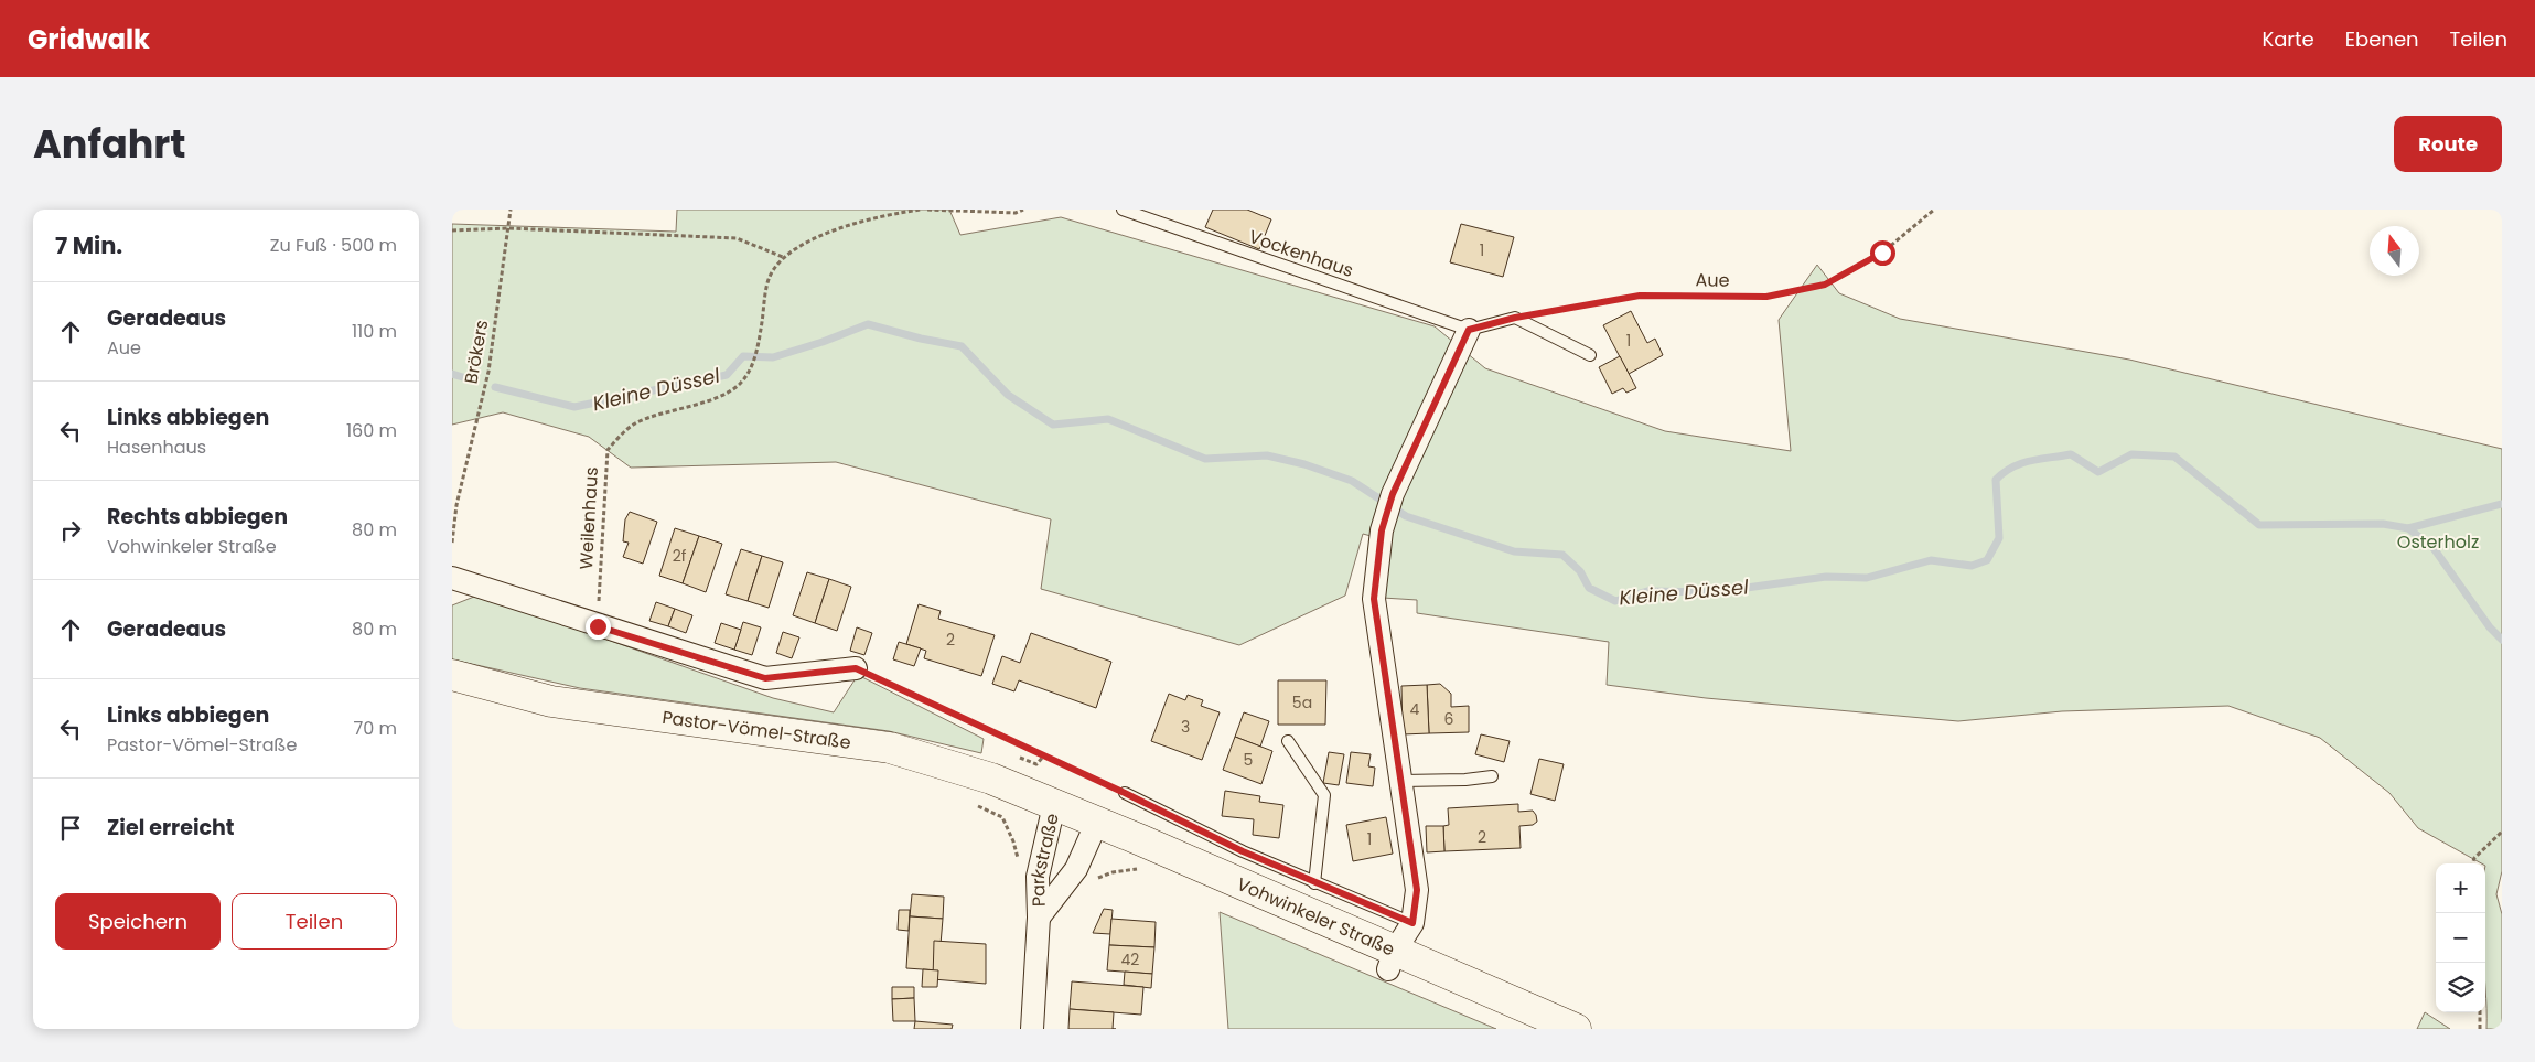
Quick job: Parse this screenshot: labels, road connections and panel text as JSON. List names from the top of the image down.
{
  "streets": {
    "main road": ["Pastor-Vömel-Straße", "Vohwinkeler Straße"],
    "street": ["Parkstraße"],
    "lane": ["Vockenhaus"],
    "path": ["Aue", "Brökers", "Weilenhaus"]
  },
  "crossings": [
    ["Pastor-Vömel-Straße", "Parkstraße"],
    ["Pastor-Vömel-Straße", "Vohwinkeler Straße"],
    ["Parkstraße", "Vohwinkeler Straße"]
  ],
  "water": ["Kleine Düssel"],
  "parks": ["Osterholz"],
  "house_numbers": [
    "1",
    "1",
    "2f",
    "2",
    "5a",
    "4",
    "6",
    "3",
    "5",
    "2",
    "1",
    "42"
  ],
  "north": "top",
  "page": {
    "header": "Gridwalk",
    "nav": ["Karte", "Ebenen", "Teilen"],
    "title": "Anfahrt",
    "buttons": [
      "Route",
      ["Speichern", "Teilen"]
    ],
    "heading": ["7 Min.", "Zu Fuß · 500 m"],
    "list": [
      ["Geradeaus", "Aue", "110 m"],
      ["Links abbiegen", "Hasenhaus", "160 m"],
      ["Rechts abbiegen", "Vohwinkeler Straße", "80 m"],
      ["Geradeaus", "80 m"],
      ["Links abbiegen", "Pastor-Vömel-Straße", "70 m"],
      "Ziel erreicht"
    ],
    "map_buttons": ["+", "−"]
  }
}
